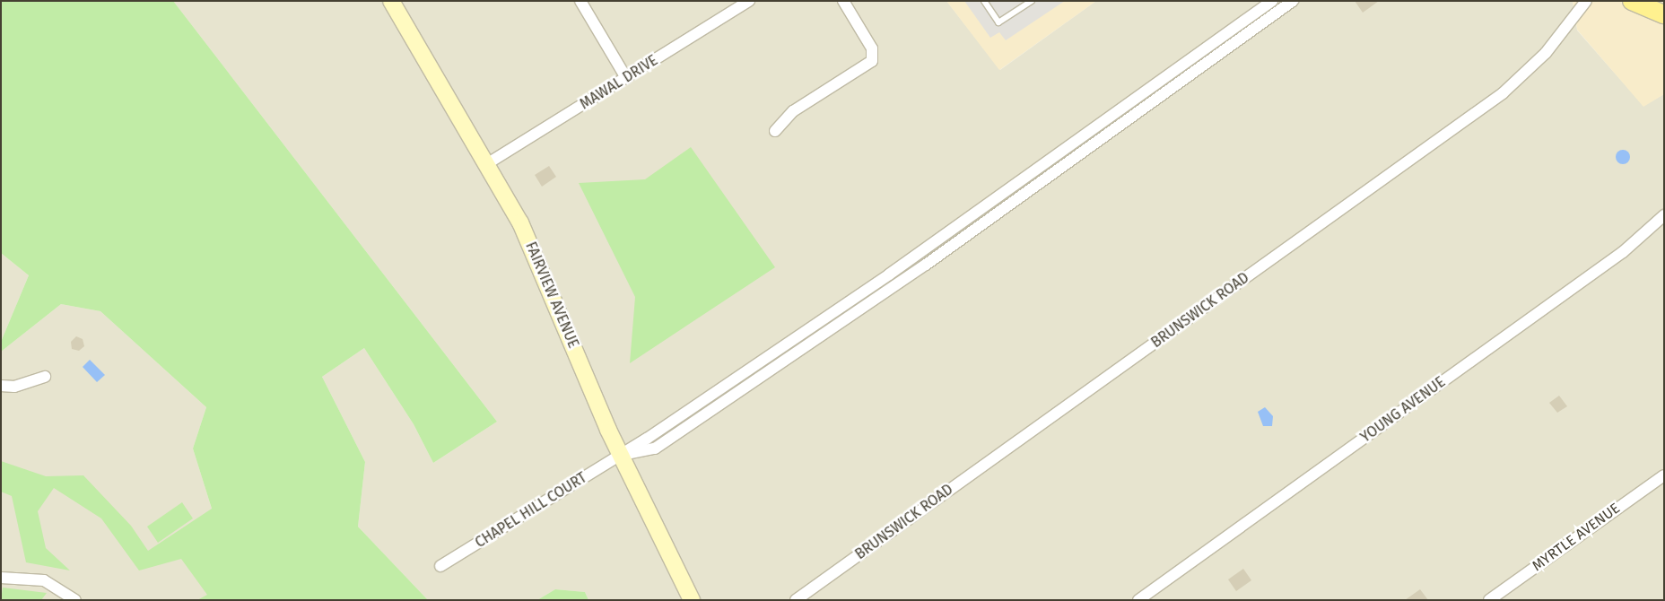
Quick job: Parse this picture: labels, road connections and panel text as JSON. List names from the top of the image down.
{
  "streets": {
    "main road": ["FAIRVIEW AVENUE"],
    "street": [
      "MAWAL DRIVE",
      "BRUNSWICK ROAD",
      "YOUNG AVENUE",
      "CHAPEL HILL COURT",
      "MYRTLE AVENUE"
    ]
  },
  "crossings": [
    ["MAWAL DRIVE", "FAIRVIEW AVENUE"],
    ["FAIRVIEW AVENUE", "CHAPEL HILL COURT"]
  ]
}
